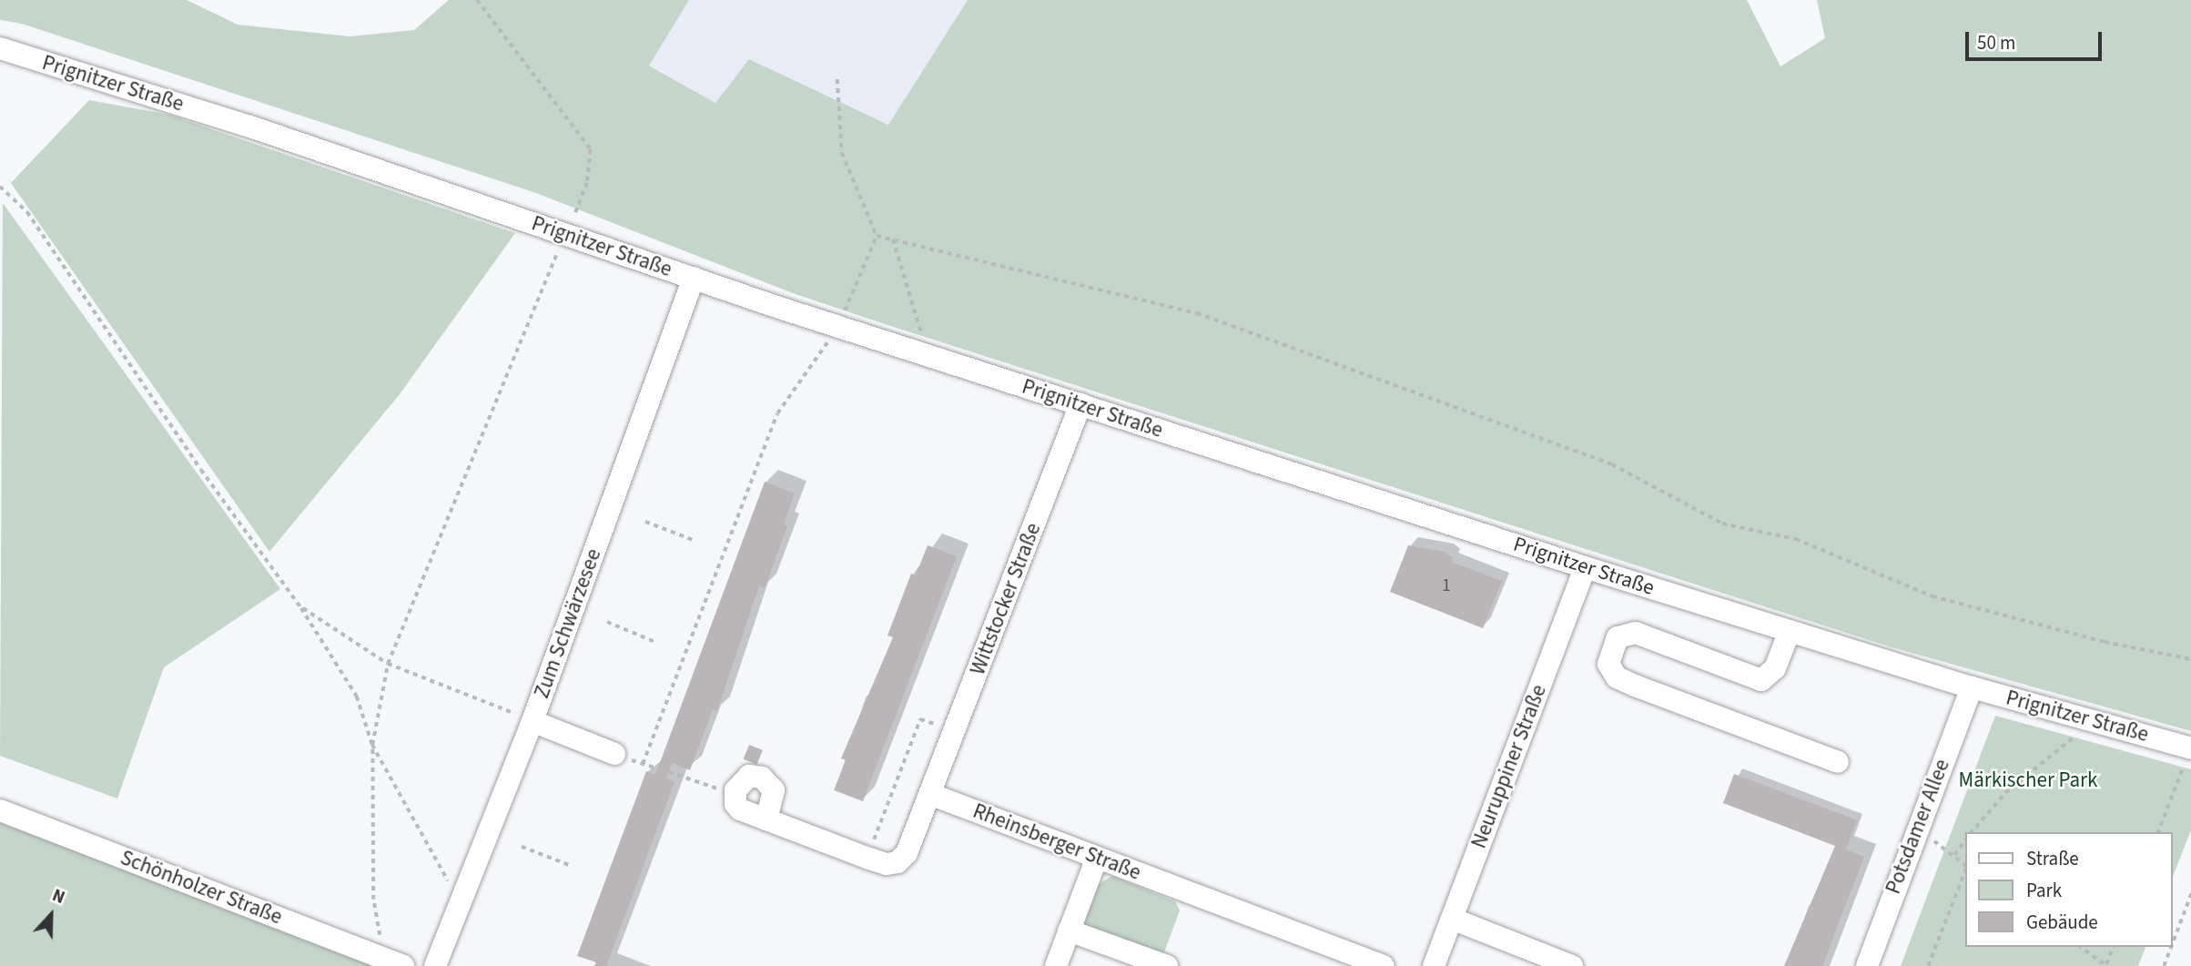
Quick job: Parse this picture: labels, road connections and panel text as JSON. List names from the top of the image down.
{
  "streets": {
    "street": [
      "Prignitzer Straße",
      "Wittstocker Straße",
      "Zum Schwärzesee",
      "Neuruppiner Straße",
      "Potsdamer Allee",
      "Rheinsberger Straße",
      "Schönholzer Straße"
    ]
  },
  "crossings": [
    ["Prignitzer Straße", "Wittstocker Straße"],
    ["Prignitzer Straße", "Zum Schwärzesee"],
    ["Prignitzer Straße", "Neuruppiner Straße"],
    ["Prignitzer Straße", "Potsdamer Allee"],
    ["Wittstocker Straße", "Rheinsberger Straße"]
  ],
  "parks": ["Märkischer Park"],
  "house_numbers": ["1"],
  "legend": ["Straße", "Park", "Gebäude"],
  "scale_bar": "50 m",
  "north": "top"
}
